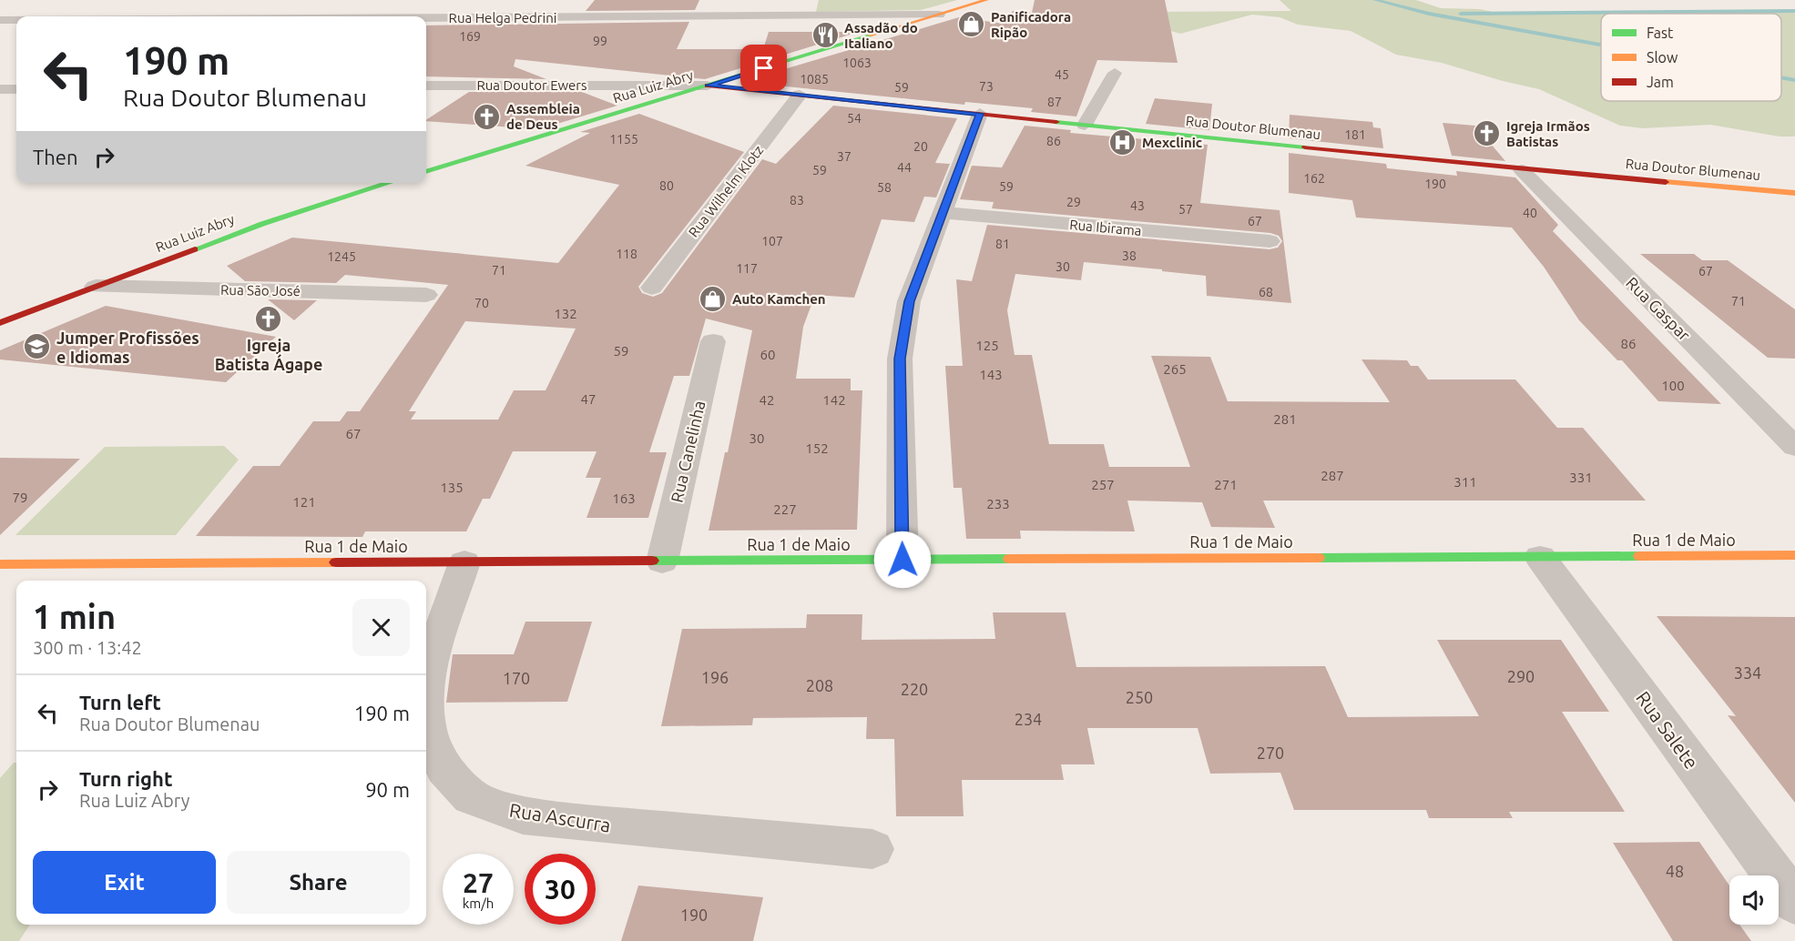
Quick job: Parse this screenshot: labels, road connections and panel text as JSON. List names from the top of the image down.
{
  "streets": {
    "street": [
      "Rua Helga Pedrini",
      "Rua Doutor Ewers",
      "Rua Luiz Abry",
      "Rua Doutor Blumenau",
      "Rua Wilhelm Klotz",
      "Rua Ibirama",
      "Rua São José",
      "Rua Gaspar",
      "Rua Canelinha",
      "Rua 1 de Maio",
      "Rua Salete",
      "Rua Ascurra"
    ]
  },
  "crossings": [
    ["Rua Helga Pedrini", "Rua Luiz Abry"],
    ["Rua Doutor Ewers", "Rua Luiz Abry"],
    ["Rua Doutor Ewers", "Rua Doutor Blumenau"],
    ["Rua Luiz Abry", "Rua Doutor Blumenau"],
    ["Rua Luiz Abry", "Rua São José"],
    ["Rua Doutor Blumenau", "Rua Wilhelm Klotz"],
    ["Rua Doutor Blumenau", "Rua Gaspar"],
    ["Rua Canelinha", "Rua 1 de Maio"],
    ["Rua 1 de Maio", "Rua Salete"],
    ["Rua 1 de Maio", "Rua Ascurra"]
  ],
  "places": {
    "shop": ["Panificadora Ripão", "Auto Kamchen"],
    "restaurant": ["Assadão do Italiano"],
    "church": ["Assembleia de Deus", "Igreja Irmãos Batistas", "Igreja Batista Ágape"],
    "hospital": ["Mexclinic"],
    "school or university": ["Jumper Profissões e Idiomas"]
  },
  "house_numbers": [
    "169",
    "99",
    "1063",
    "45",
    "1085",
    "73",
    "59",
    "87",
    "54",
    "181",
    "1155",
    "86",
    "20",
    "37",
    "44",
    "59",
    "162",
    "190",
    "80",
    "59",
    "58",
    "83",
    "29",
    "43",
    "57",
    "40",
    "67",
    "107",
    "81",
    "118",
    "38",
    "1245",
    "30",
    "117",
    "71",
    "67",
    "68",
    "71",
    "70",
    "132",
    "86",
    "125",
    "59",
    "60",
    "265",
    "143",
    "100",
    "47",
    "42",
    "142",
    "281",
    "67",
    "30",
    "152",
    "287",
    "331",
    "311",
    "257",
    "271",
    "135",
    "79",
    "163",
    "121",
    "233",
    "227",
    "334",
    "290",
    "196",
    "170",
    "208",
    "220",
    "250",
    "234",
    "270",
    "48",
    "190"
  ],
  "legend": ["Fast", "Slow", "Jam"],
  "page": {
    "turn": ["190 m", "Rua Doutor Blumenau"],
    "then": "Then",
    "heading": ["1 min", "300 m · 13:42"],
    "list": [
      {
        "name": "Turn left",
        "note": "Rua Doutor Blumenau",
        "value": "190 m"
      },
      {
        "name": "Turn right",
        "note": "Rua Luiz Abry",
        "value": "90 m"
      }
    ],
    "buttons": ["Exit", "Share"],
    "speed": "27 km/h",
    "limit": "30"
  }
}
